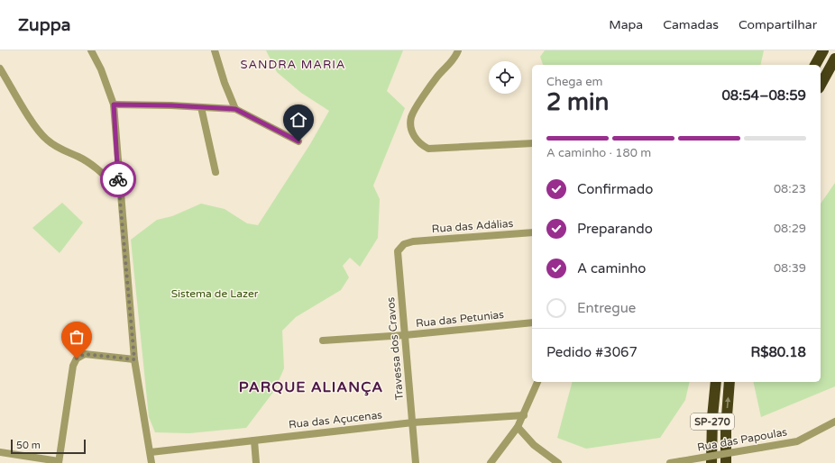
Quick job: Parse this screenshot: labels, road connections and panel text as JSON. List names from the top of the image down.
{
  "streets": {
    "highway": ["SP-270"],
    "street": [
      "Rua das Adálias",
      "Rua das Petunias",
      "Travessa dos Cravos",
      "Rua das Açucenas",
      "Rua das Papoulas"
    ]
  },
  "crossings": [
    ["Rua das Adálias", "Travessa dos Cravos"],
    ["Rua das Petunias", "Travessa dos Cravos"],
    ["Travessa dos Cravos", "Rua das Açucenas"]
  ],
  "districts": ["SANDRA MARIA", "PARQUE ALIANÇA"],
  "parks": ["Sistema de Lazer"],
  "scale_bar": "50 m",
  "page": {
    "header": "Zuppa",
    "nav": ["Mapa", "Camadas", "Compartilhar"],
    "heading": ["2 min", "Chega em", "08:54–08:59"],
    "panel": ["Pedido #3067", "R$80.18"],
    "bar": "A caminho · 180 m",
    "list": [
      ["Confirmado", "08:23"],
      ["Preparando", "08:29"],
      ["A caminho", "08:39"],
      "Entregue"
    ],
    "scale": "50 m"
  }
}
